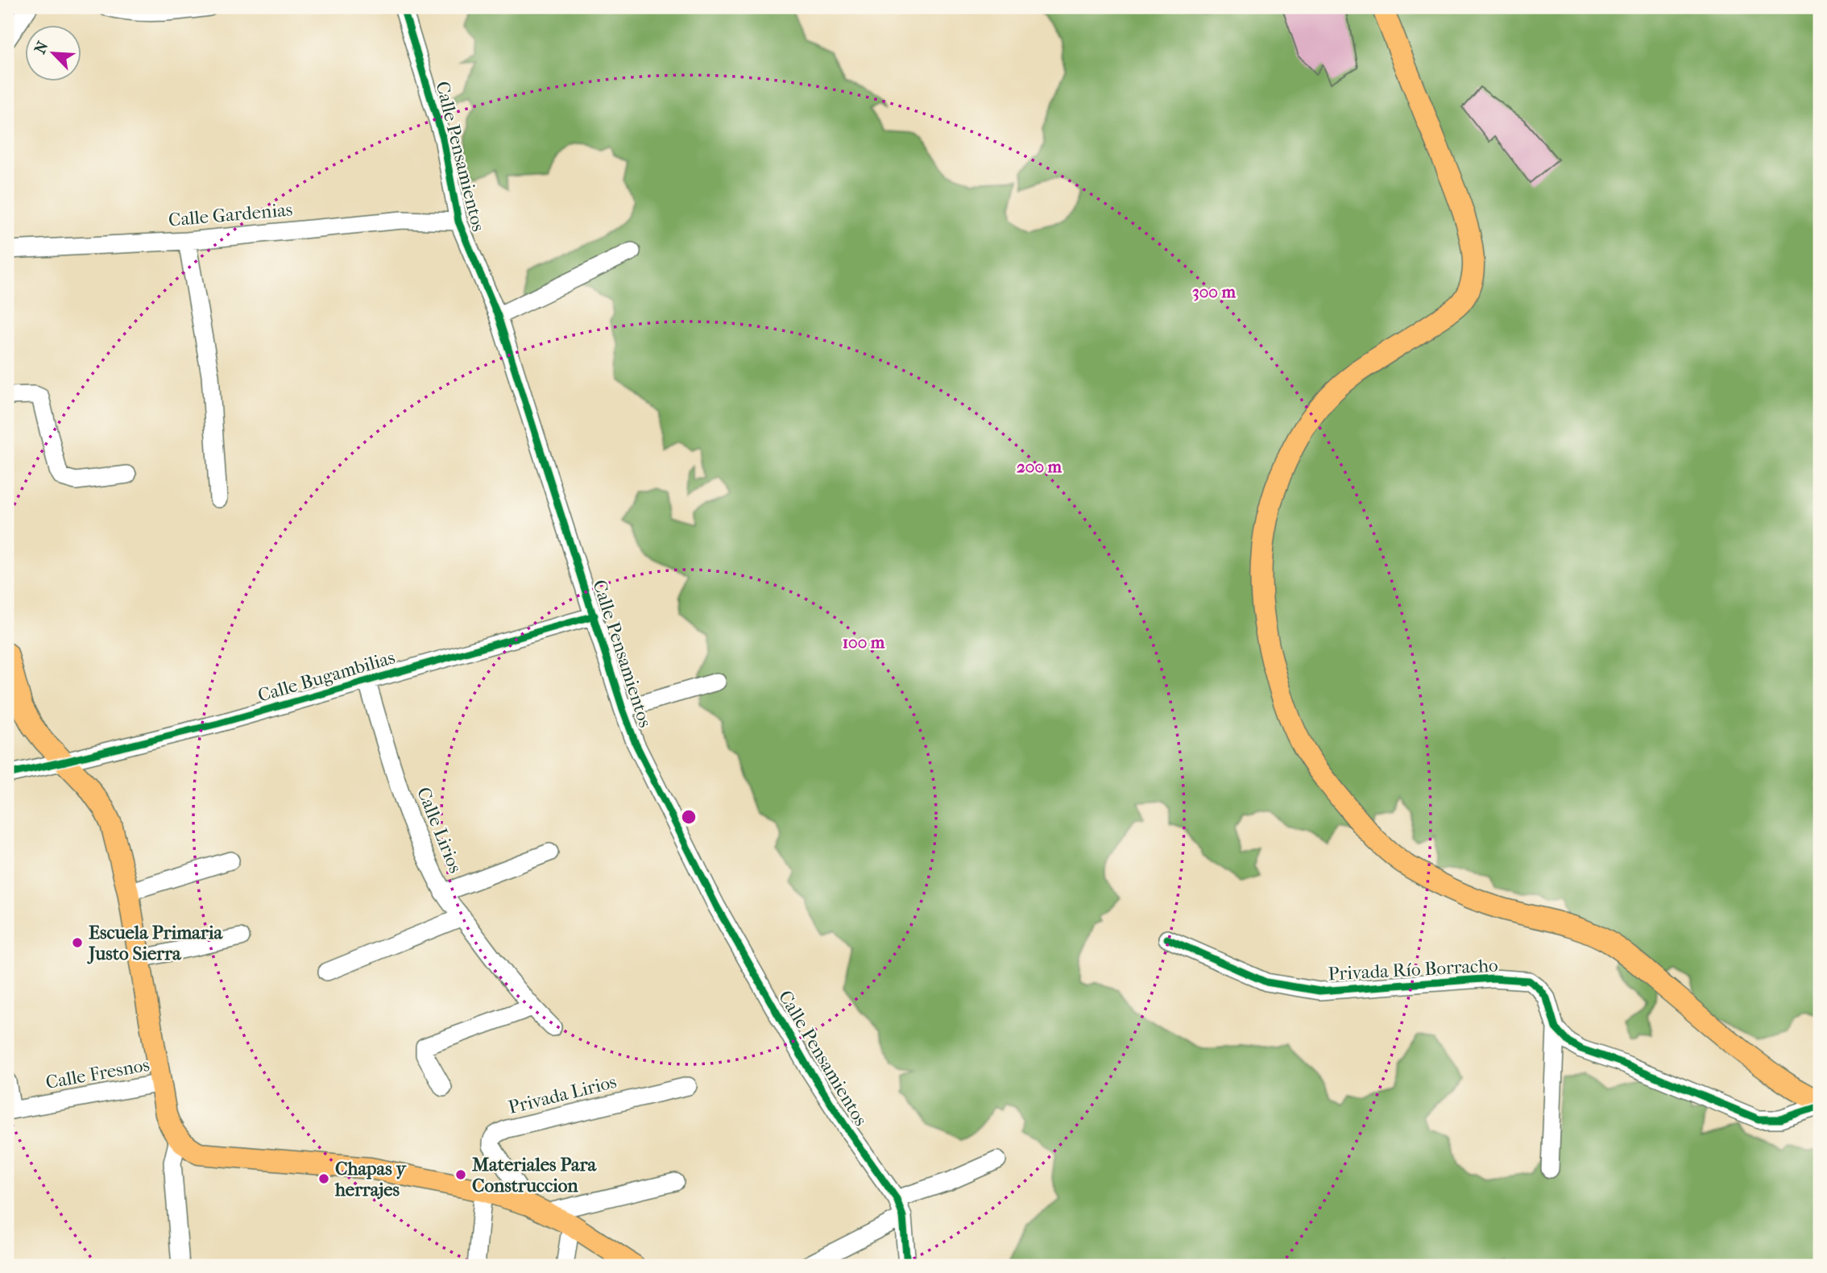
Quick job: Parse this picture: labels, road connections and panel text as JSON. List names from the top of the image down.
{
  "streets": {
    "street": [
      "Calle Pensamientos",
      "Calle Gardenias",
      "Calle Bugambilias",
      "Calle Lirios",
      "Privada Río Borracho",
      "Calle Fresnos",
      "Privada Lirios"
    ]
  },
  "crossings": [
    ["Calle Pensamientos", "Calle Gardenias"],
    ["Calle Pensamientos", "Calle Bugambilias"],
    ["Calle Bugambilias", "Calle Lirios"]
  ],
  "places": ["Escuela Primaria Justo Sierra", "Materiales Para Construccion", "Chapas y herrajes"],
  "north": "top left",
  "rings": ["300 m", "200 m", "100 m"]
}
